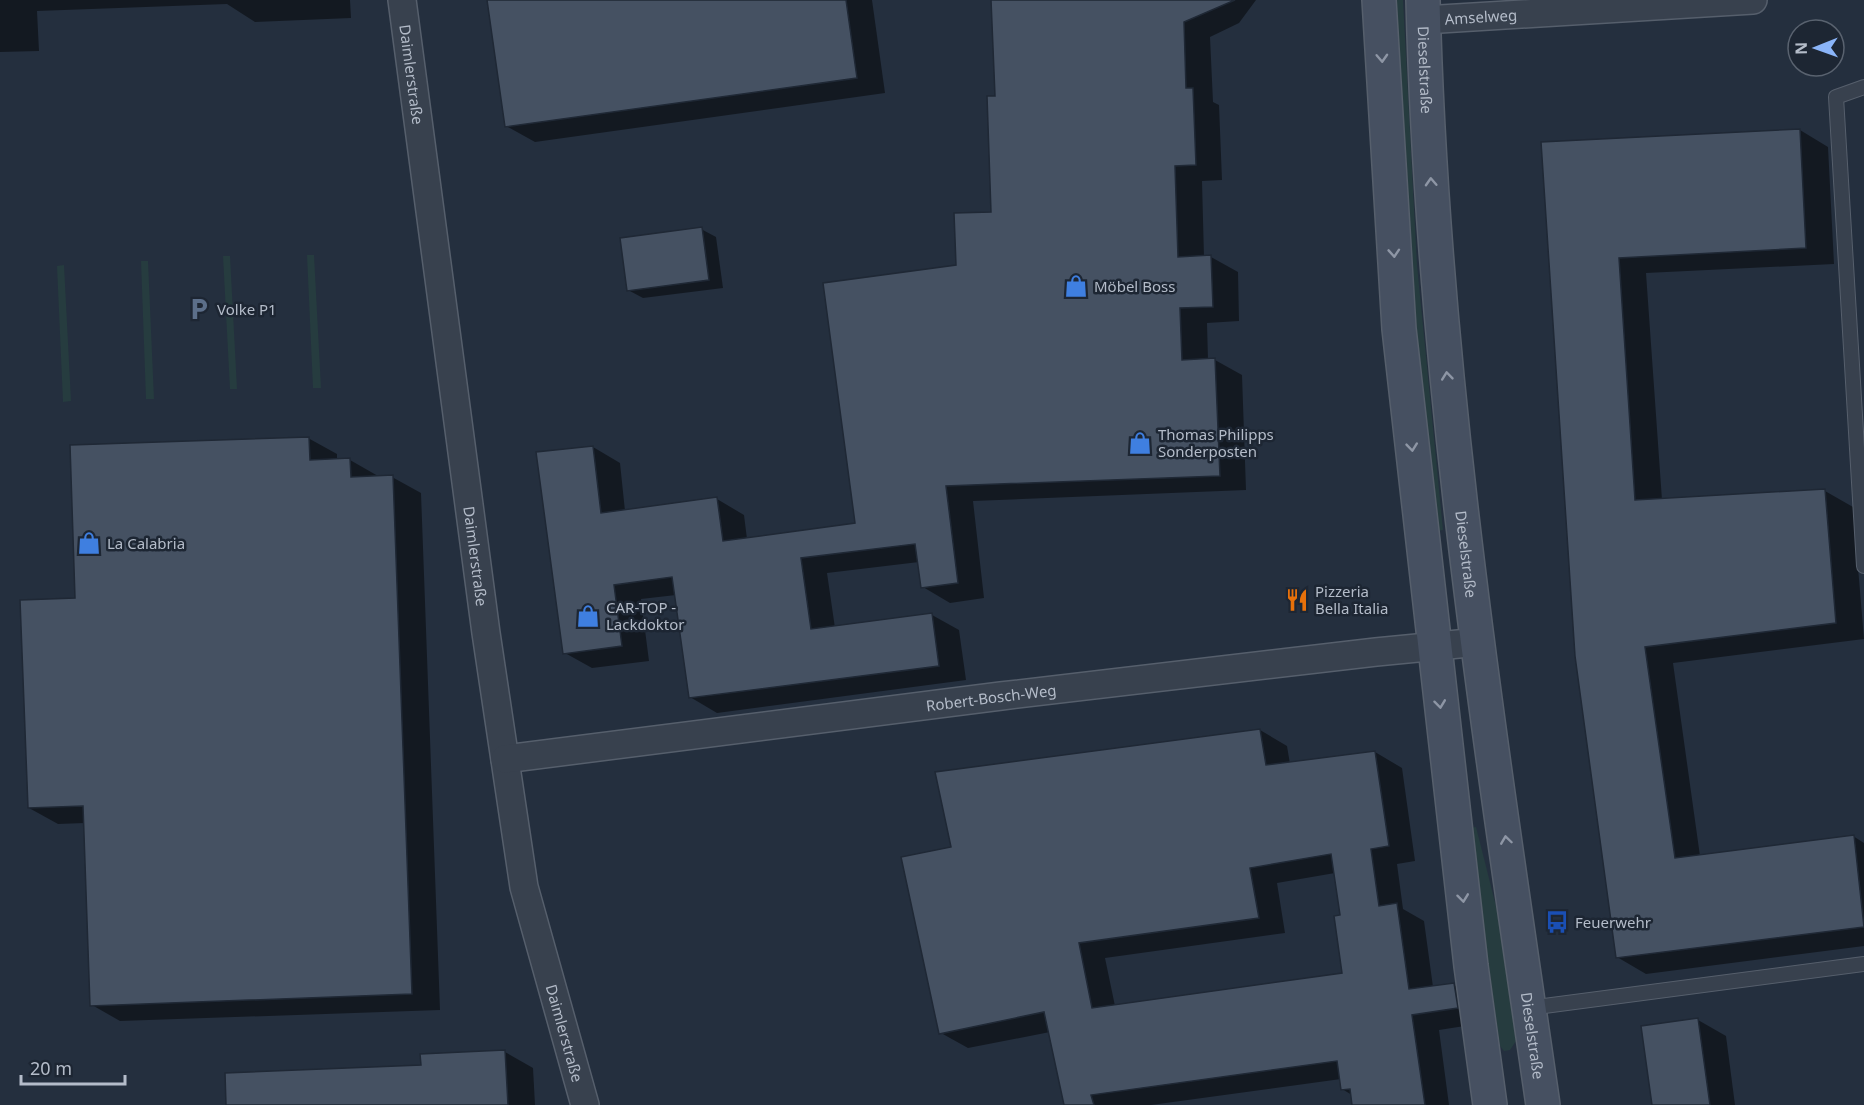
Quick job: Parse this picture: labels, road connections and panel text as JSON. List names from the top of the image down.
{
  "streets": {
    "main road": ["Dieselstraße"],
    "street": ["Amselweg", "Daimlerstraße", "Robert-Bosch-Weg"]
  },
  "crossings": [
    ["Amselweg", "Dieselstraße"],
    ["Dieselstraße", "Robert-Bosch-Weg"],
    ["Daimlerstraße", "Robert-Bosch-Weg"]
  ],
  "places": {
    "shop": [
      "Möbel Boss",
      "Thomas Philipps Sonderposten",
      "La Calabria",
      "CAR-TOP - Lackdoktor"
    ],
    "parking": ["Volke P1"],
    "restaurant": ["Pizzeria Bella Italia"],
    "bus stop": ["Feuerwehr"]
  },
  "scale_bar": "20 m",
  "north": "left"
}
